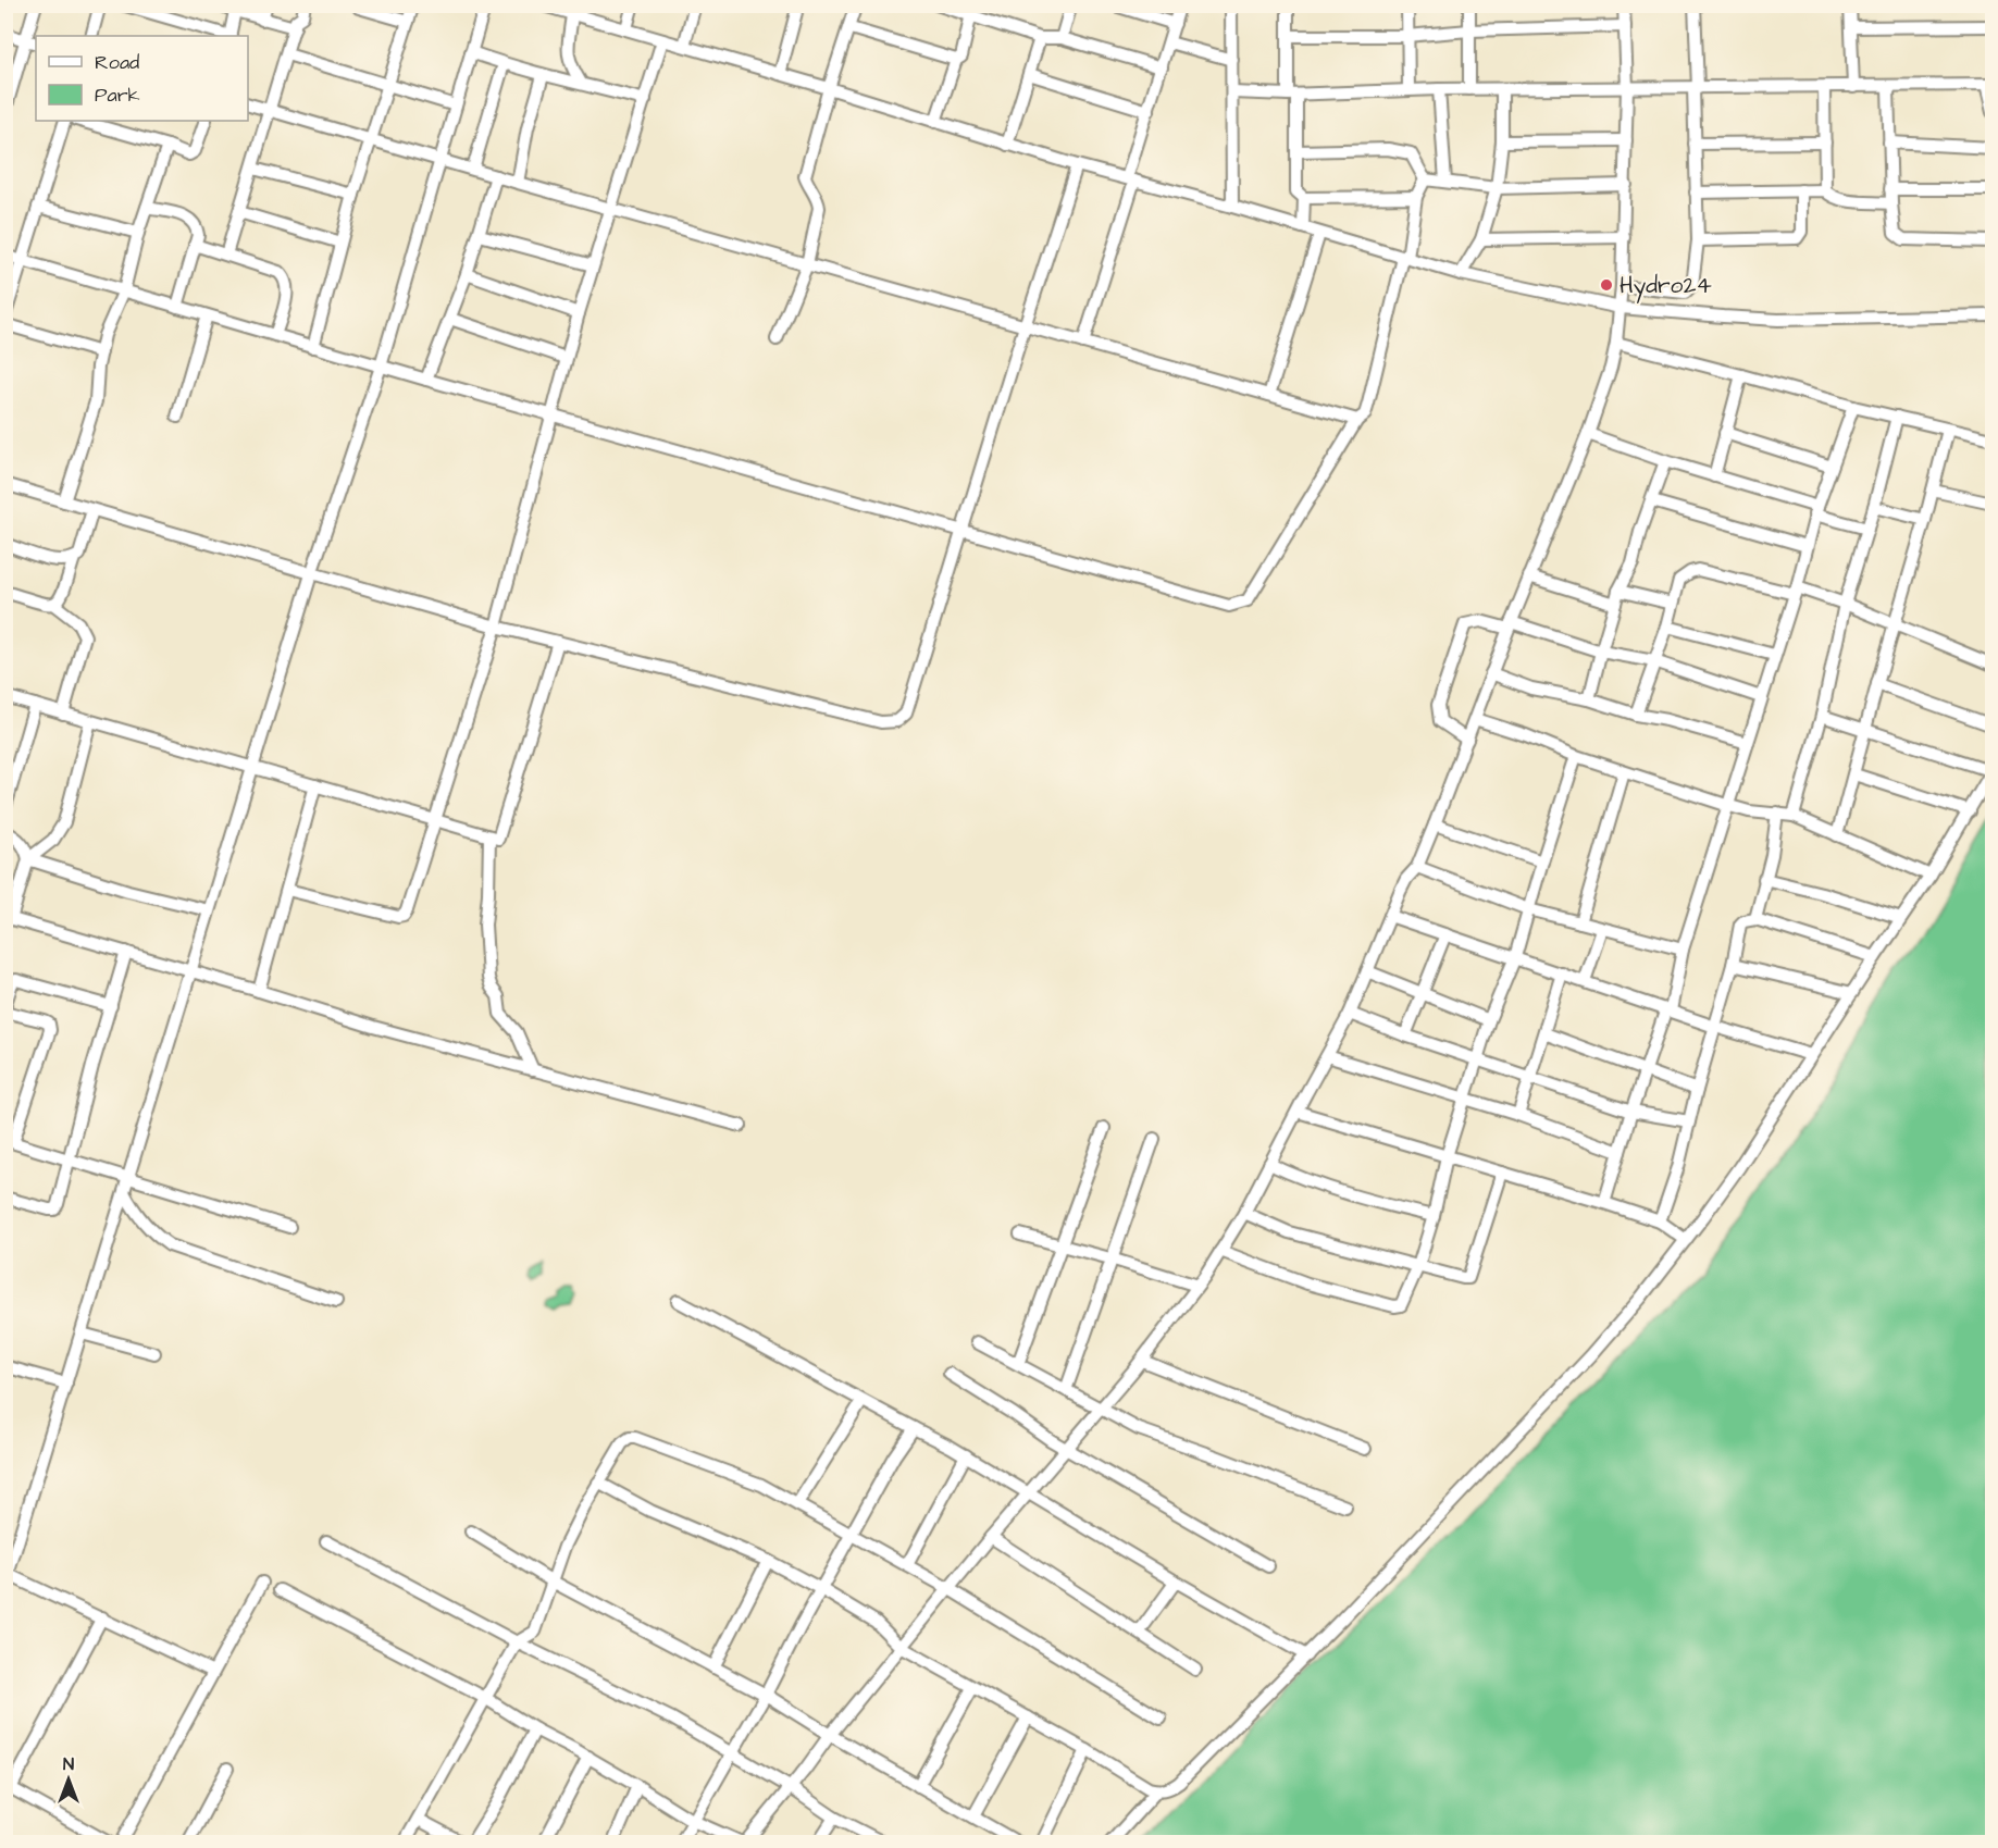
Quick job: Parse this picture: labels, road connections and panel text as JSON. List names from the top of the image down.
{
  "places": ["Hydro24"],
  "legend": ["Road", "Park"],
  "north": "top"
}
